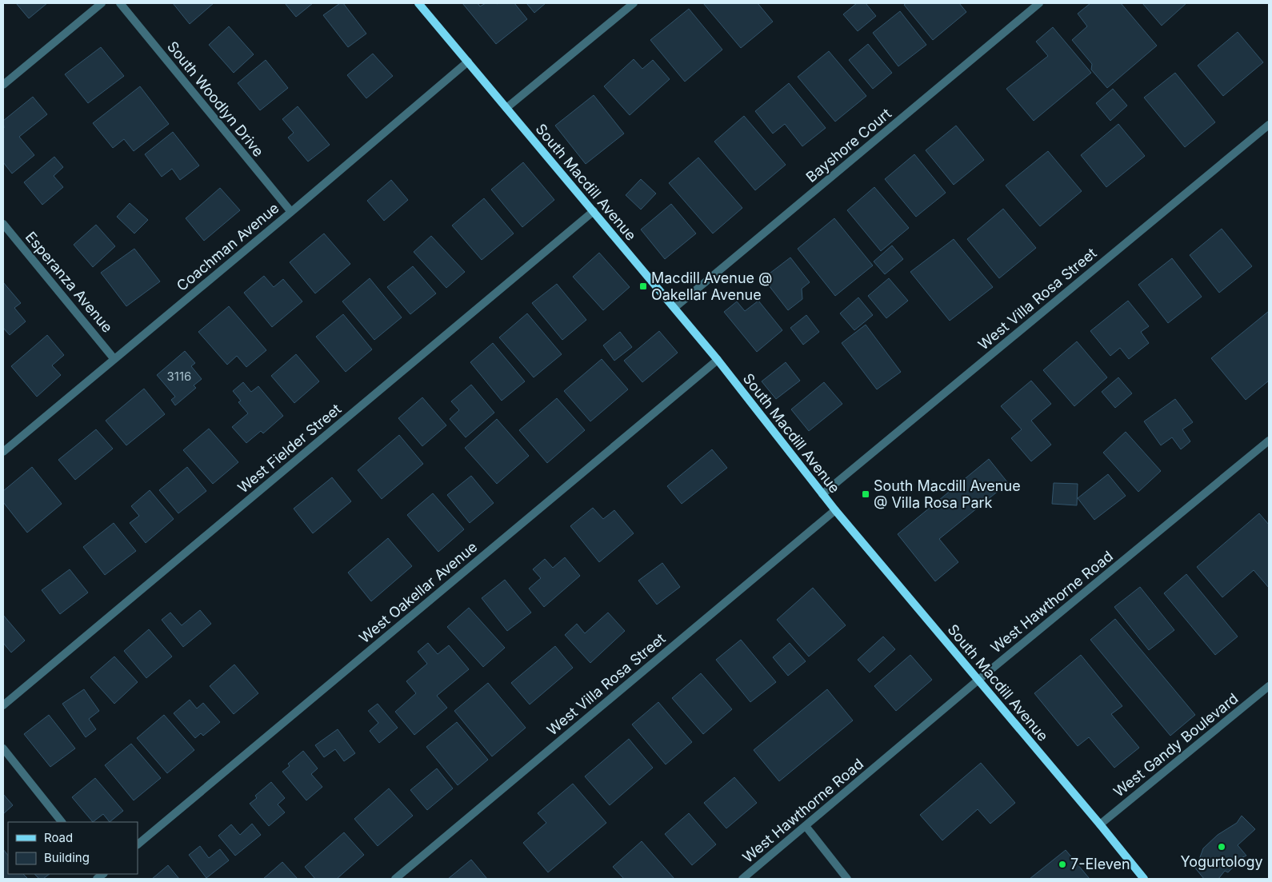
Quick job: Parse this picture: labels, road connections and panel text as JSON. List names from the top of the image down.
{
  "streets": {
    "street": [
      "South Woodlyn Drive",
      "Bayshore Court",
      "South Macdill Avenue",
      "Coachman Avenue",
      "Esperanza Avenue",
      "West Villa Rosa Street",
      "West Fielder Street",
      "West Oakellar Avenue",
      "West Hawthorne Road",
      "West Gandy Boulevard"
    ]
  },
  "crossings": [
    ["South Woodlyn Drive", "Coachman Avenue"],
    ["Bayshore Court", "South Macdill Avenue"],
    ["South Macdill Avenue", "Coachman Avenue"],
    ["South Macdill Avenue", "West Villa Rosa Street"],
    ["South Macdill Avenue", "West Fielder Street"],
    ["South Macdill Avenue", "West Oakellar Avenue"],
    ["South Macdill Avenue", "West Hawthorne Road"],
    ["South Macdill Avenue", "West Gandy Boulevard"],
    ["Coachman Avenue", "Esperanza Avenue"]
  ],
  "places": {
    "transit": ["Macdill Avenue @ Oakellar Avenue", "South Macdill Avenue @ Villa Rosa Park"],
    "other": ["Yogurtology", "7-Eleven"]
  },
  "house_numbers": ["3116"],
  "legend": ["Road", "Building"]
}
